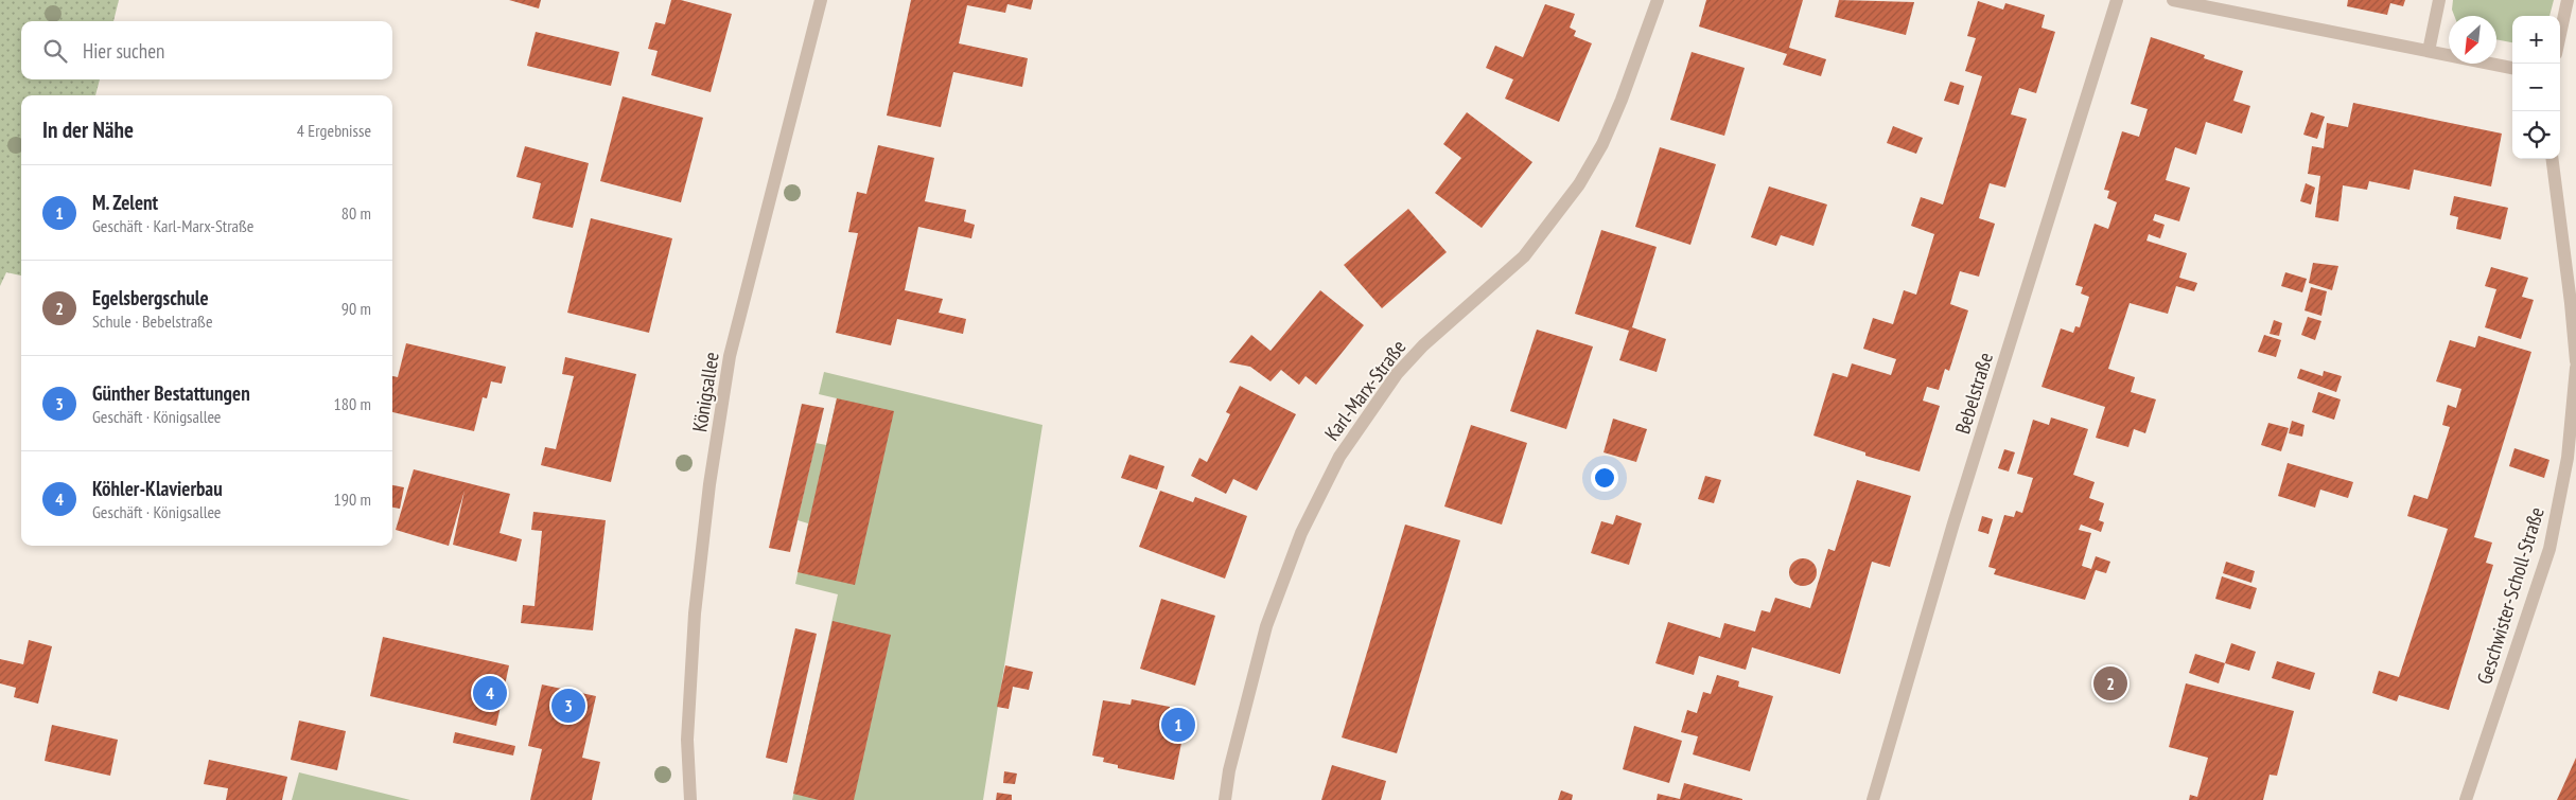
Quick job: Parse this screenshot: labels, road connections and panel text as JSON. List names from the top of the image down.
{
  "streets": {
    "street": [
      "Karl-Marx-Straße",
      "Königsallee",
      "Bebelstraße",
      "Geschwister-Scholl-Straße"
    ]
  },
  "north": "bottom left",
  "page": {
    "map_buttons": ["+", "−"],
    "search": "Hier suchen",
    "heading": ["In der Nähe", "4 Ergebnisse"],
    "list": [
      {
        "mark": "1",
        "name": "M. Zelent",
        "note": "Geschäft · Karl-Marx-Straße",
        "value": "80 m"
      },
      {
        "mark": "2",
        "name": "Egelsbergschule",
        "note": "Schule · Bebelstraße",
        "value": "90 m"
      },
      {
        "mark": "3",
        "name": "Günther Bestattungen",
        "note": "Geschäft · Königsallee",
        "value": "180 m"
      },
      {
        "mark": "4",
        "name": "Köhler-Klavierbau",
        "note": "Geschäft · Königsallee",
        "value": "190 m"
      }
    ],
    "pins": [
      "2",
      "4",
      "3",
      "1"
    ]
  }
}
